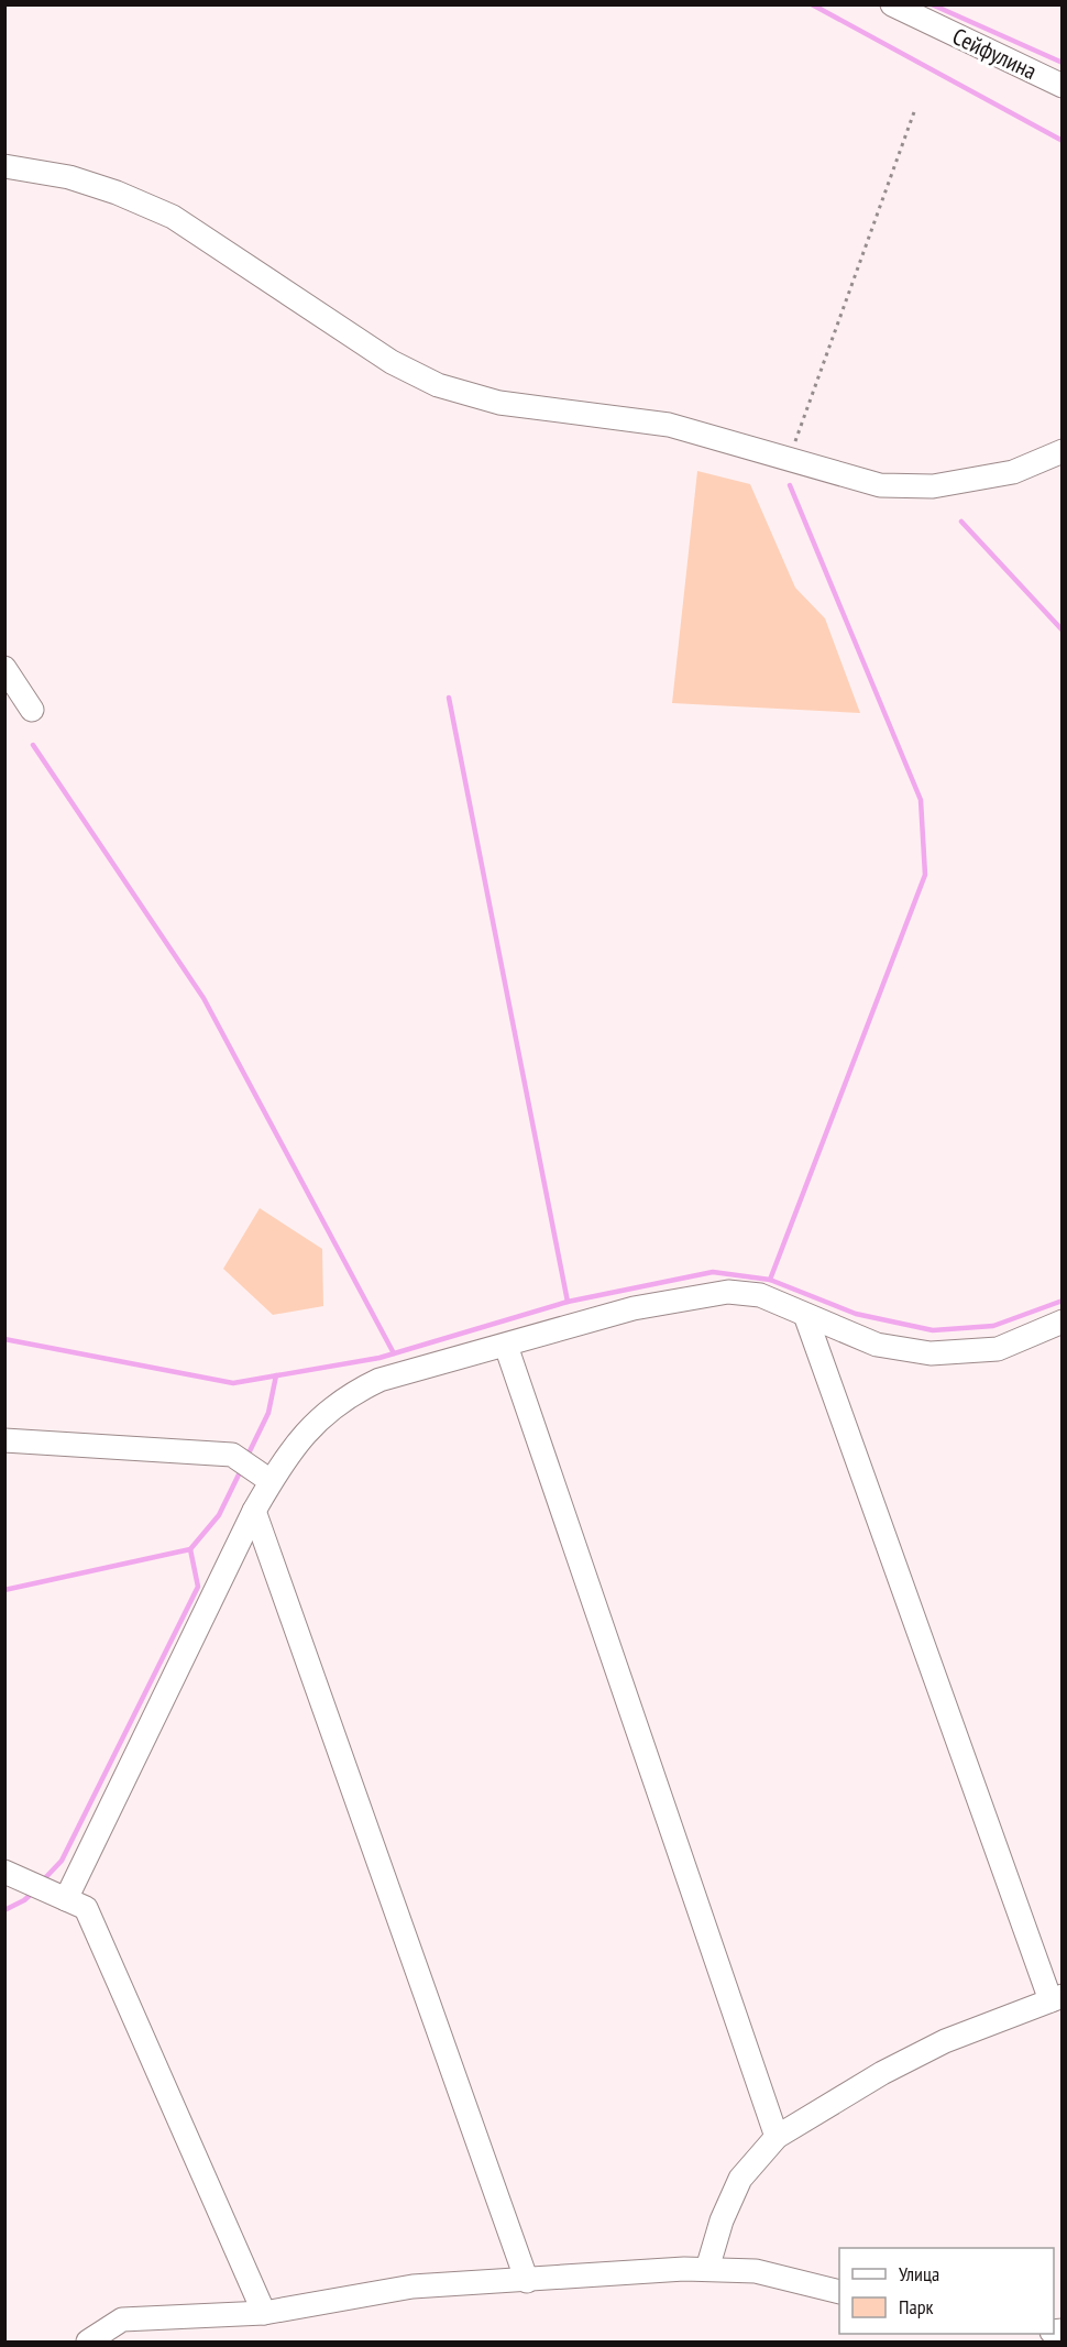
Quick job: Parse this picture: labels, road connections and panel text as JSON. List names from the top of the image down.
{
  "streets": {
    "street": ["Сейфулина"]
  },
  "legend": ["Улица", "Парк"]
}
